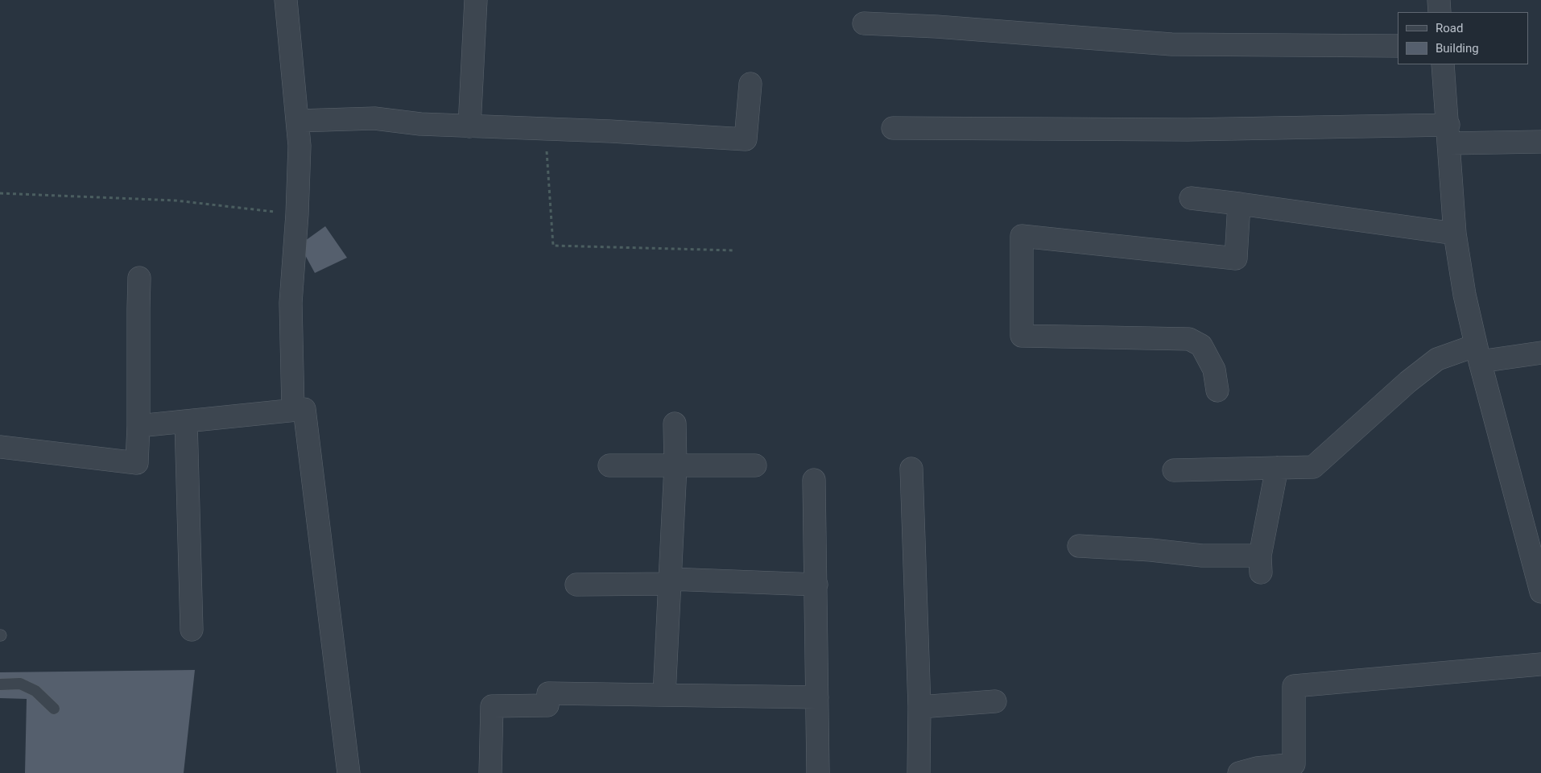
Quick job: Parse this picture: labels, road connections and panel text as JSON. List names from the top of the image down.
{
  "legend": ["Road", "Building"]
}
